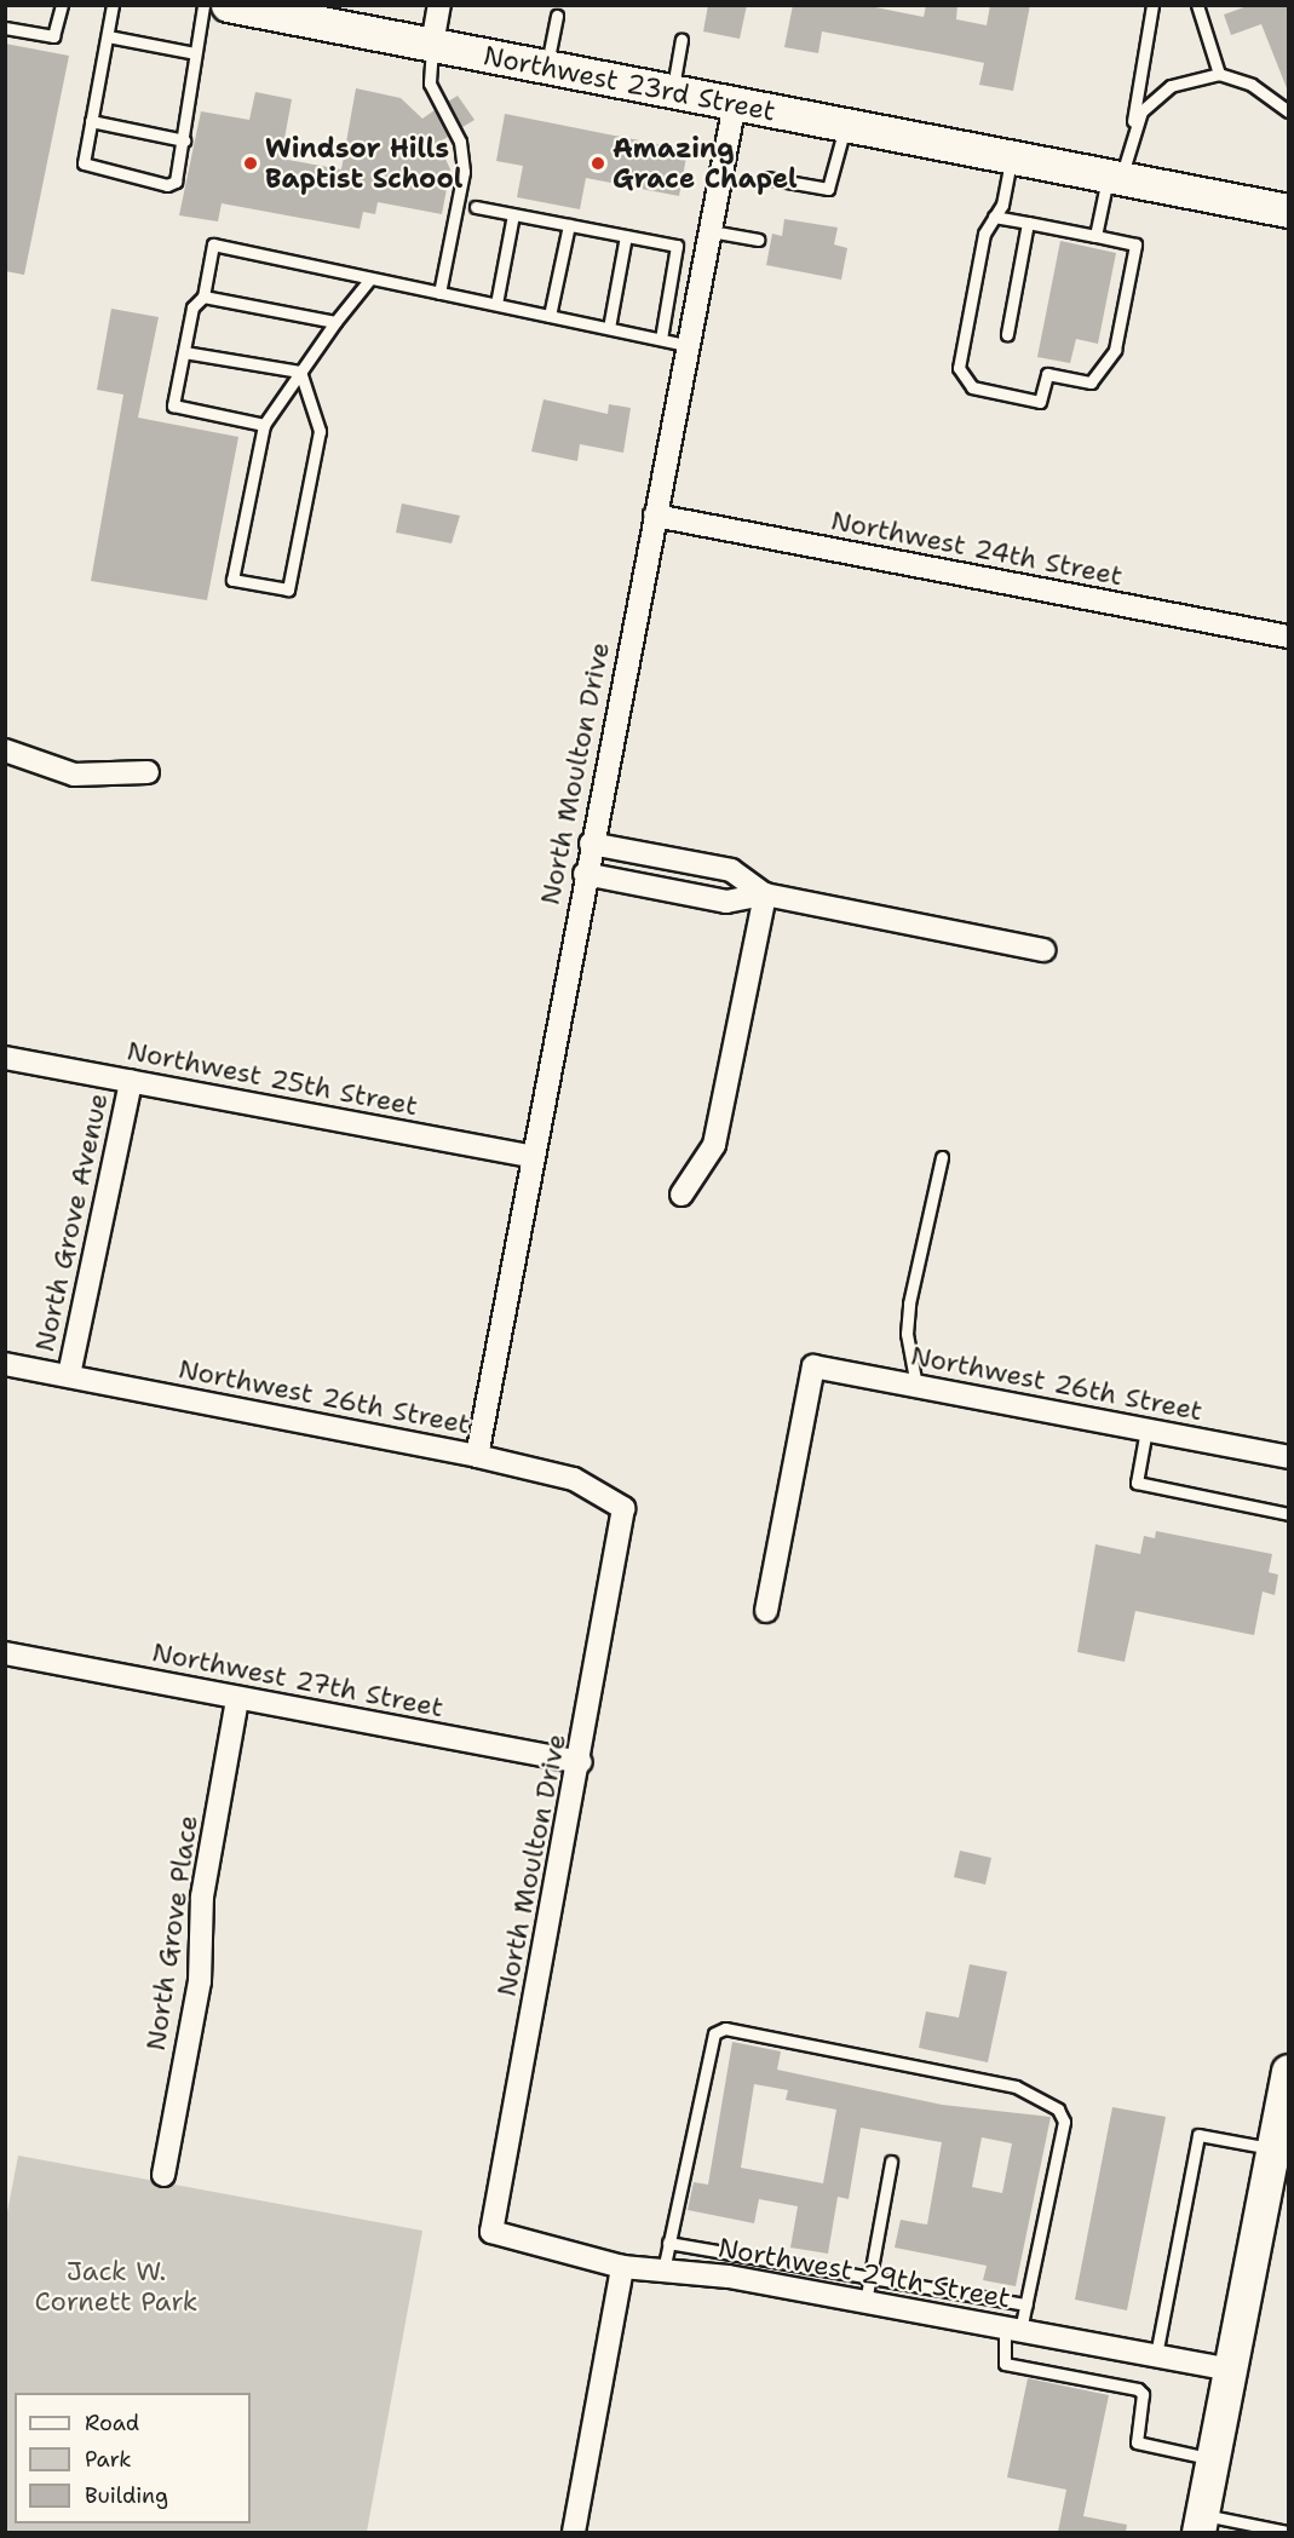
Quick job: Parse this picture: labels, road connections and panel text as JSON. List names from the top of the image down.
{
  "streets": {
    "main road": ["Northwest 23rd Street"],
    "street": [
      "Northwest 24th Street",
      "North Moulton Drive",
      "Northwest 25th Street",
      "North Grove Avenue",
      "Northwest 26th Street",
      "Northwest 27th Street",
      "North Grove Place",
      "Northwest 29th Street"
    ]
  },
  "crossings": [
    ["Northwest 23rd Street", "North Moulton Drive"],
    ["Northwest 24th Street", "North Moulton Drive"],
    ["North Moulton Drive", "Northwest 25th Street"],
    ["North Moulton Drive", "Northwest 26th Street"],
    ["North Moulton Drive", "Northwest 27th Street"],
    ["North Moulton Drive", "Northwest 29th Street"],
    ["Northwest 25th Street", "North Grove Avenue"],
    ["North Grove Avenue", "Northwest 26th Street"],
    ["Northwest 27th Street", "North Grove Place"]
  ],
  "parks": ["Jack W. Cornett Park"],
  "places": ["Windsor Hills Baptist School", "Amazing Grace Chapel"],
  "legend": ["Road", "Park", "Building"]
}
